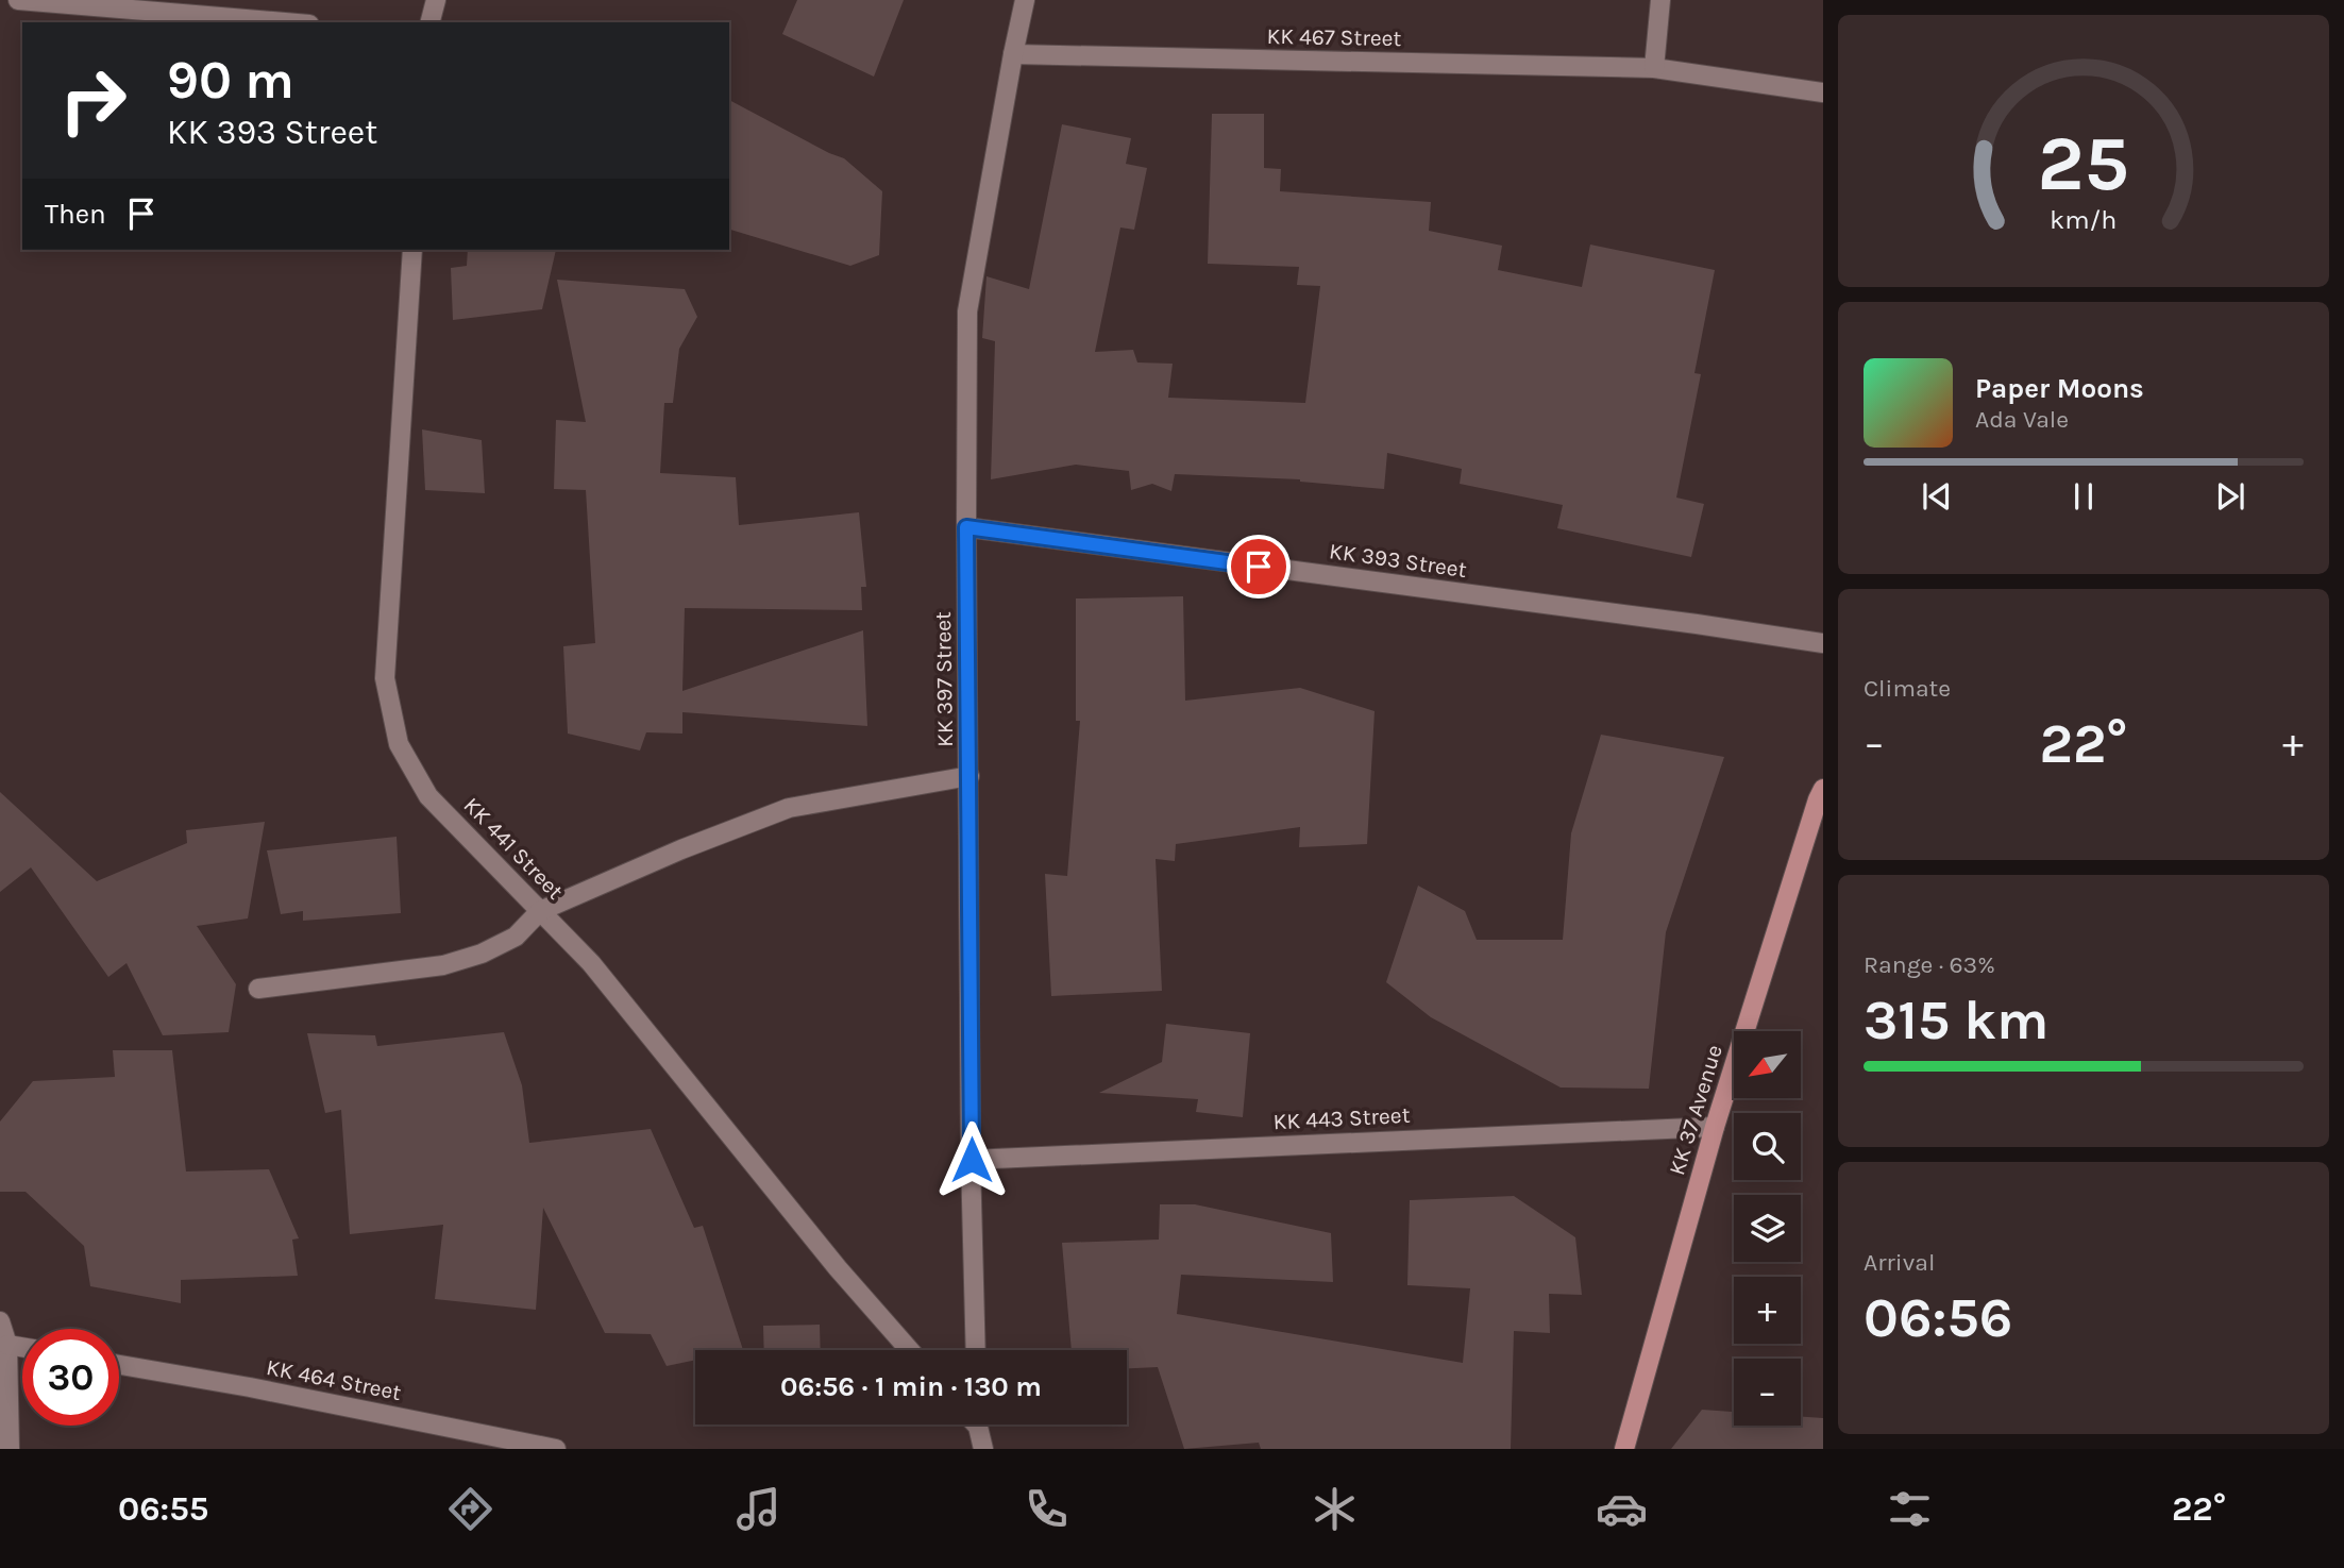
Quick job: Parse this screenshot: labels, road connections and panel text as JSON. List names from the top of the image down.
{
  "streets": {
    "main road": ["KK 37 Avenue"],
    "street": [
      "KK 467 Street",
      "KK 393 Street",
      "KK 397 Street",
      "KK 441 Street",
      "KK 443 Street",
      "KK 464 Street"
    ]
  },
  "crossings": [
    ["KK 467 Street", "KK 397 Street"],
    ["KK 393 Street", "KK 397 Street"],
    ["KK 397 Street", "KK 443 Street"],
    ["KK 37 Avenue", "KK 443 Street"]
  ],
  "north": "bottom left",
  "page": {
    "turn": ["90 m", "KK 393 Street"],
    "then": "Then",
    "song": ["Paper Moons", "Ada Vale"],
    "tile": [
      "Climate",
      ["Range · 63%", "315 km"],
      ["Arrival", "06:56"]
    ],
    "heat": ["−", "22°", "+"],
    "map_buttons": ["+", "−"],
    "limit": "30",
    "trip": "06:56 · 1 min · 130 m",
    "tabs": ["06:55", "22°"],
    "gauge": ["25", "km/h"]
  }
}
